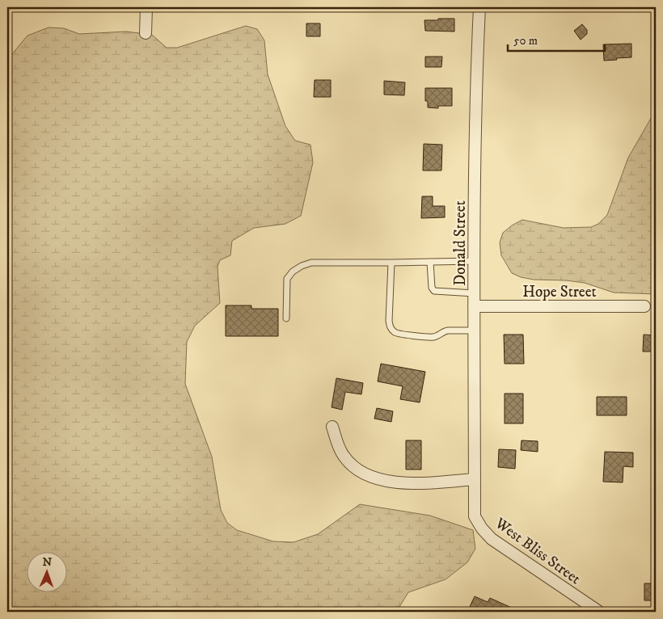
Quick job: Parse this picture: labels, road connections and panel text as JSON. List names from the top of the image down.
{
  "streets": {
    "street": ["Donald Street", "Hope Street", "West Bliss Street"]
  },
  "crossings": [
    ["Donald Street", "Hope Street"],
    ["Donald Street", "West Bliss Street"]
  ],
  "scale_bar": "50 m",
  "north": "top"
}
